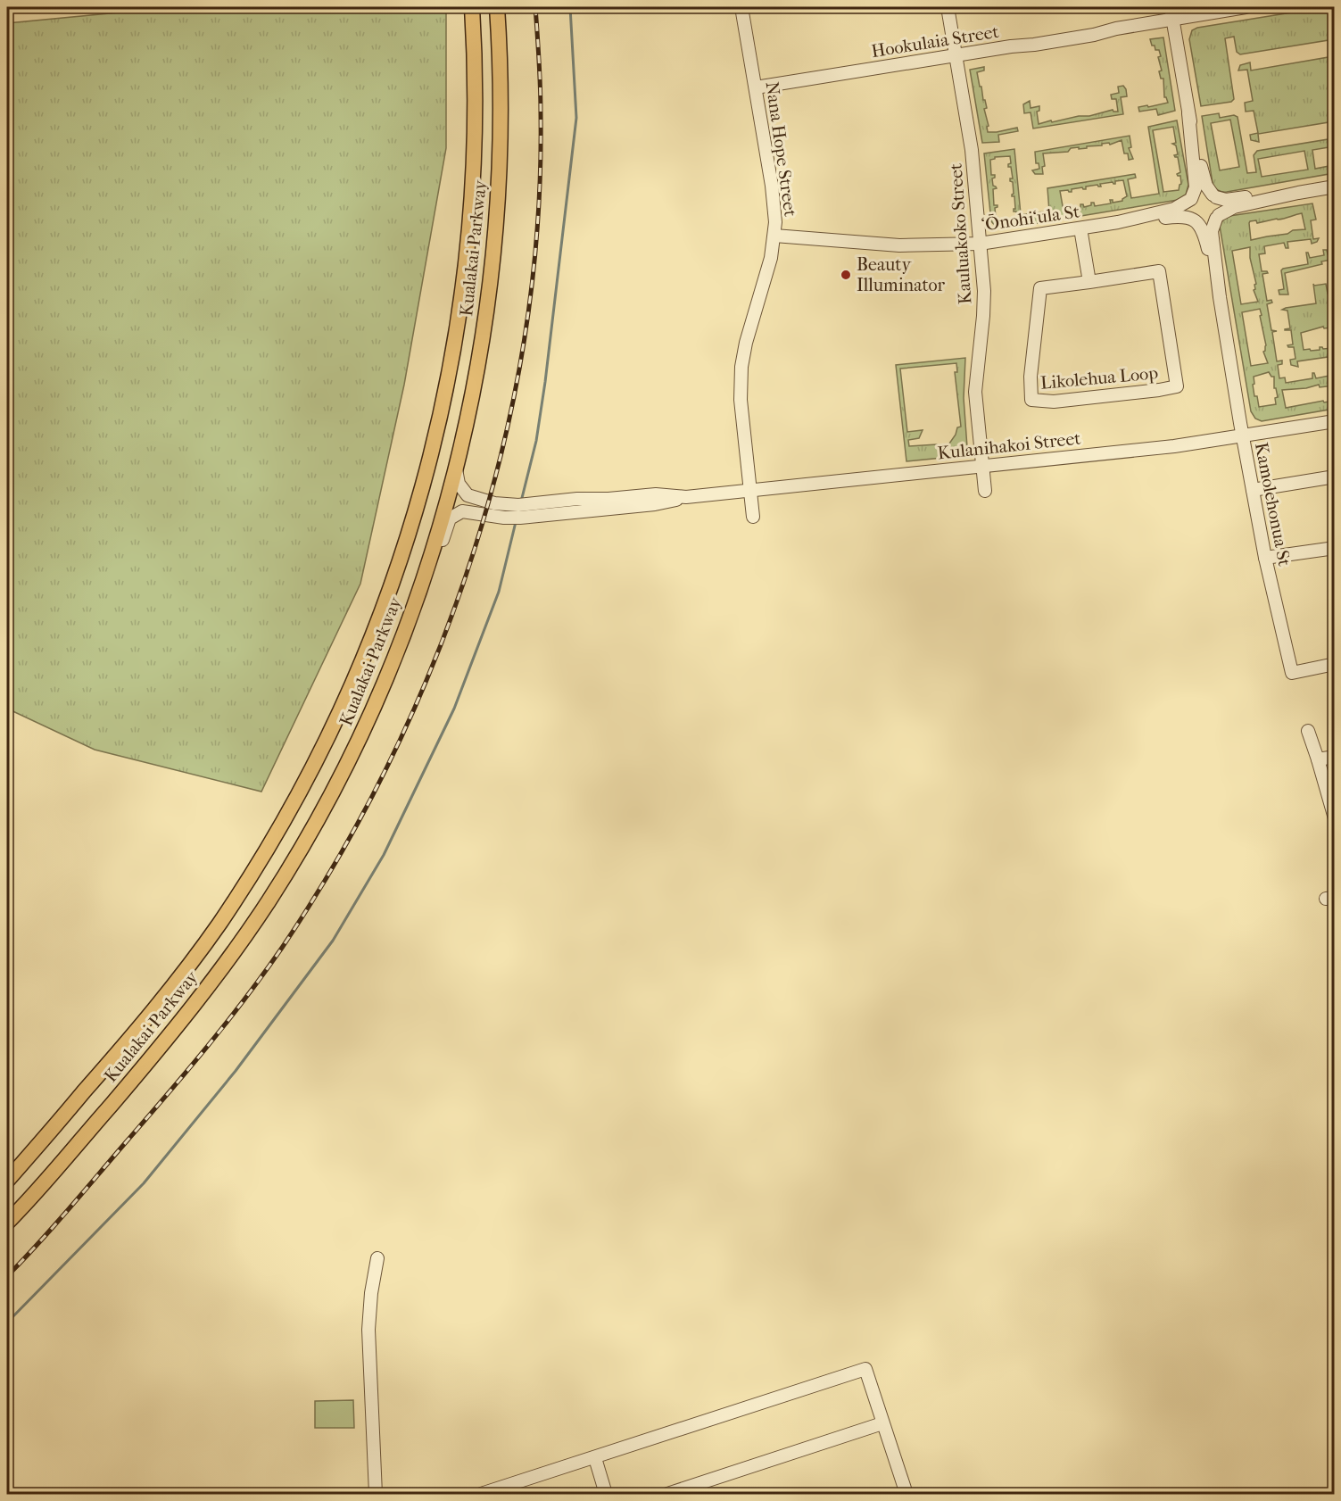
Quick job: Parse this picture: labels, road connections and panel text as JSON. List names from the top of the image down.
{
  "streets": {
    "main road": ["Kualakai Parkway"],
    "street": [
      "Hookulaia Street",
      "Nana Hope Street",
      "‘Ōnohi‘ula St",
      "Kauluakoko Street",
      "Likolehua Loop",
      "Kulanihakoi Street",
      "Kamolehonua St"
    ]
  },
  "crossings": [
    ["Hookulaia Street", "Nana Hope Street"],
    ["Hookulaia Street", "Kauluakoko Street"],
    ["Nana Hope Street", "‘Ōnohi‘ula St"],
    ["Nana Hope Street", "Kulanihakoi Street"],
    ["‘Ōnohi‘ula St", "Kauluakoko Street"],
    ["‘Ōnohi‘ula St", "Kamolehonua St"],
    ["Kauluakoko Street", "Kulanihakoi Street"],
    ["Kualakai Parkway", "Kulanihakoi Street"],
    ["Kulanihakoi Street", "Kamolehonua St"]
  ],
  "places": ["Beauty Illuminator"]
}
